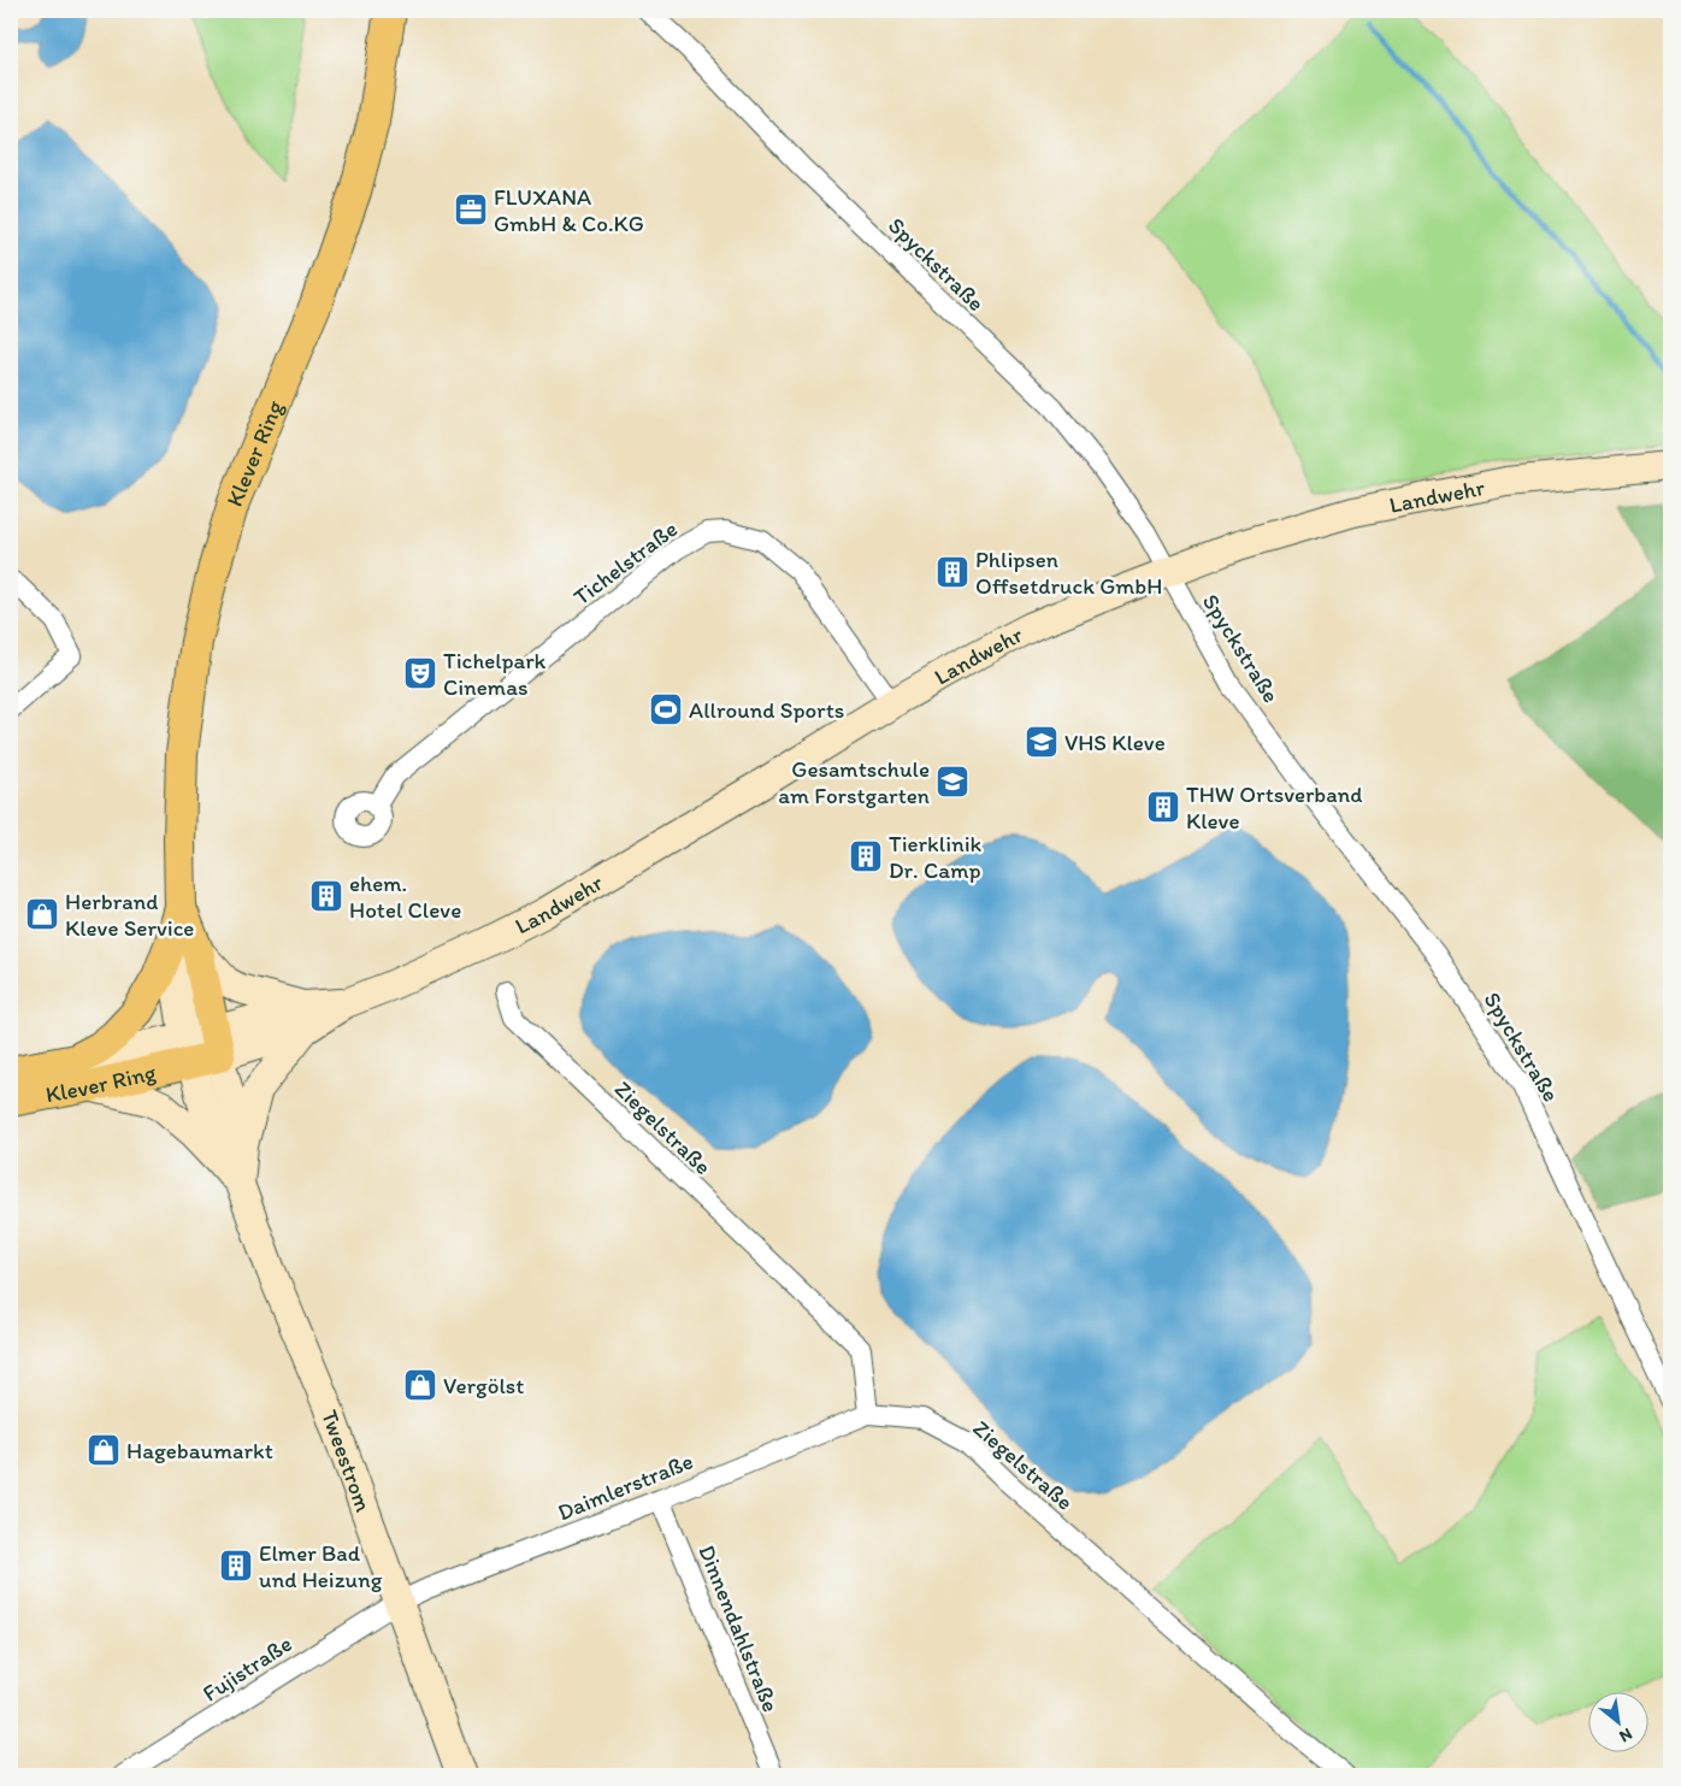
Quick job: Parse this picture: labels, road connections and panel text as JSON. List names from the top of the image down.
{
  "streets": {
    "main road": ["Klever Ring", "Landwehr", "Tweestrom"],
    "street": [
      "Spyckstraße",
      "Tichelstraße",
      "Ziegelstraße",
      "Daimlerstraße",
      "Dinnendahlstraße",
      "Fujistraße"
    ]
  },
  "crossings": [
    ["Spyckstraße", "Landwehr"],
    ["Klever Ring", "Landwehr"],
    ["Klever Ring", "Tweestrom"],
    ["Landwehr", "Tichelstraße"],
    ["Landwehr", "Tweestrom"],
    ["Ziegelstraße", "Daimlerstraße"],
    ["Tweestrom", "Daimlerstraße"],
    ["Tweestrom", "Fujistraße"],
    ["Daimlerstraße", "Dinnendahlstraße"],
    ["Daimlerstraße", "Fujistraße"]
  ],
  "places": {
    "office": ["FLUXANA GmbH & Co.KG"],
    "building": [
      "Phlipsen Offsetdruck GmbH",
      "THW Ortsverband Kleve",
      "Tierklinik Dr. Camp",
      "ehem. Hotel Cleve",
      "Elmer Bad und Heizung"
    ],
    "theatre": ["Tichelpark Cinemas"],
    "sports": ["Allround Sports"],
    "school or university": ["VHS Kleve", "Gesamtschule am Forstgarten"],
    "shop": ["Herbrand Kleve Service", "Vergölst", "Hagebaumarkt"]
  },
  "north": "bottom right"
}
